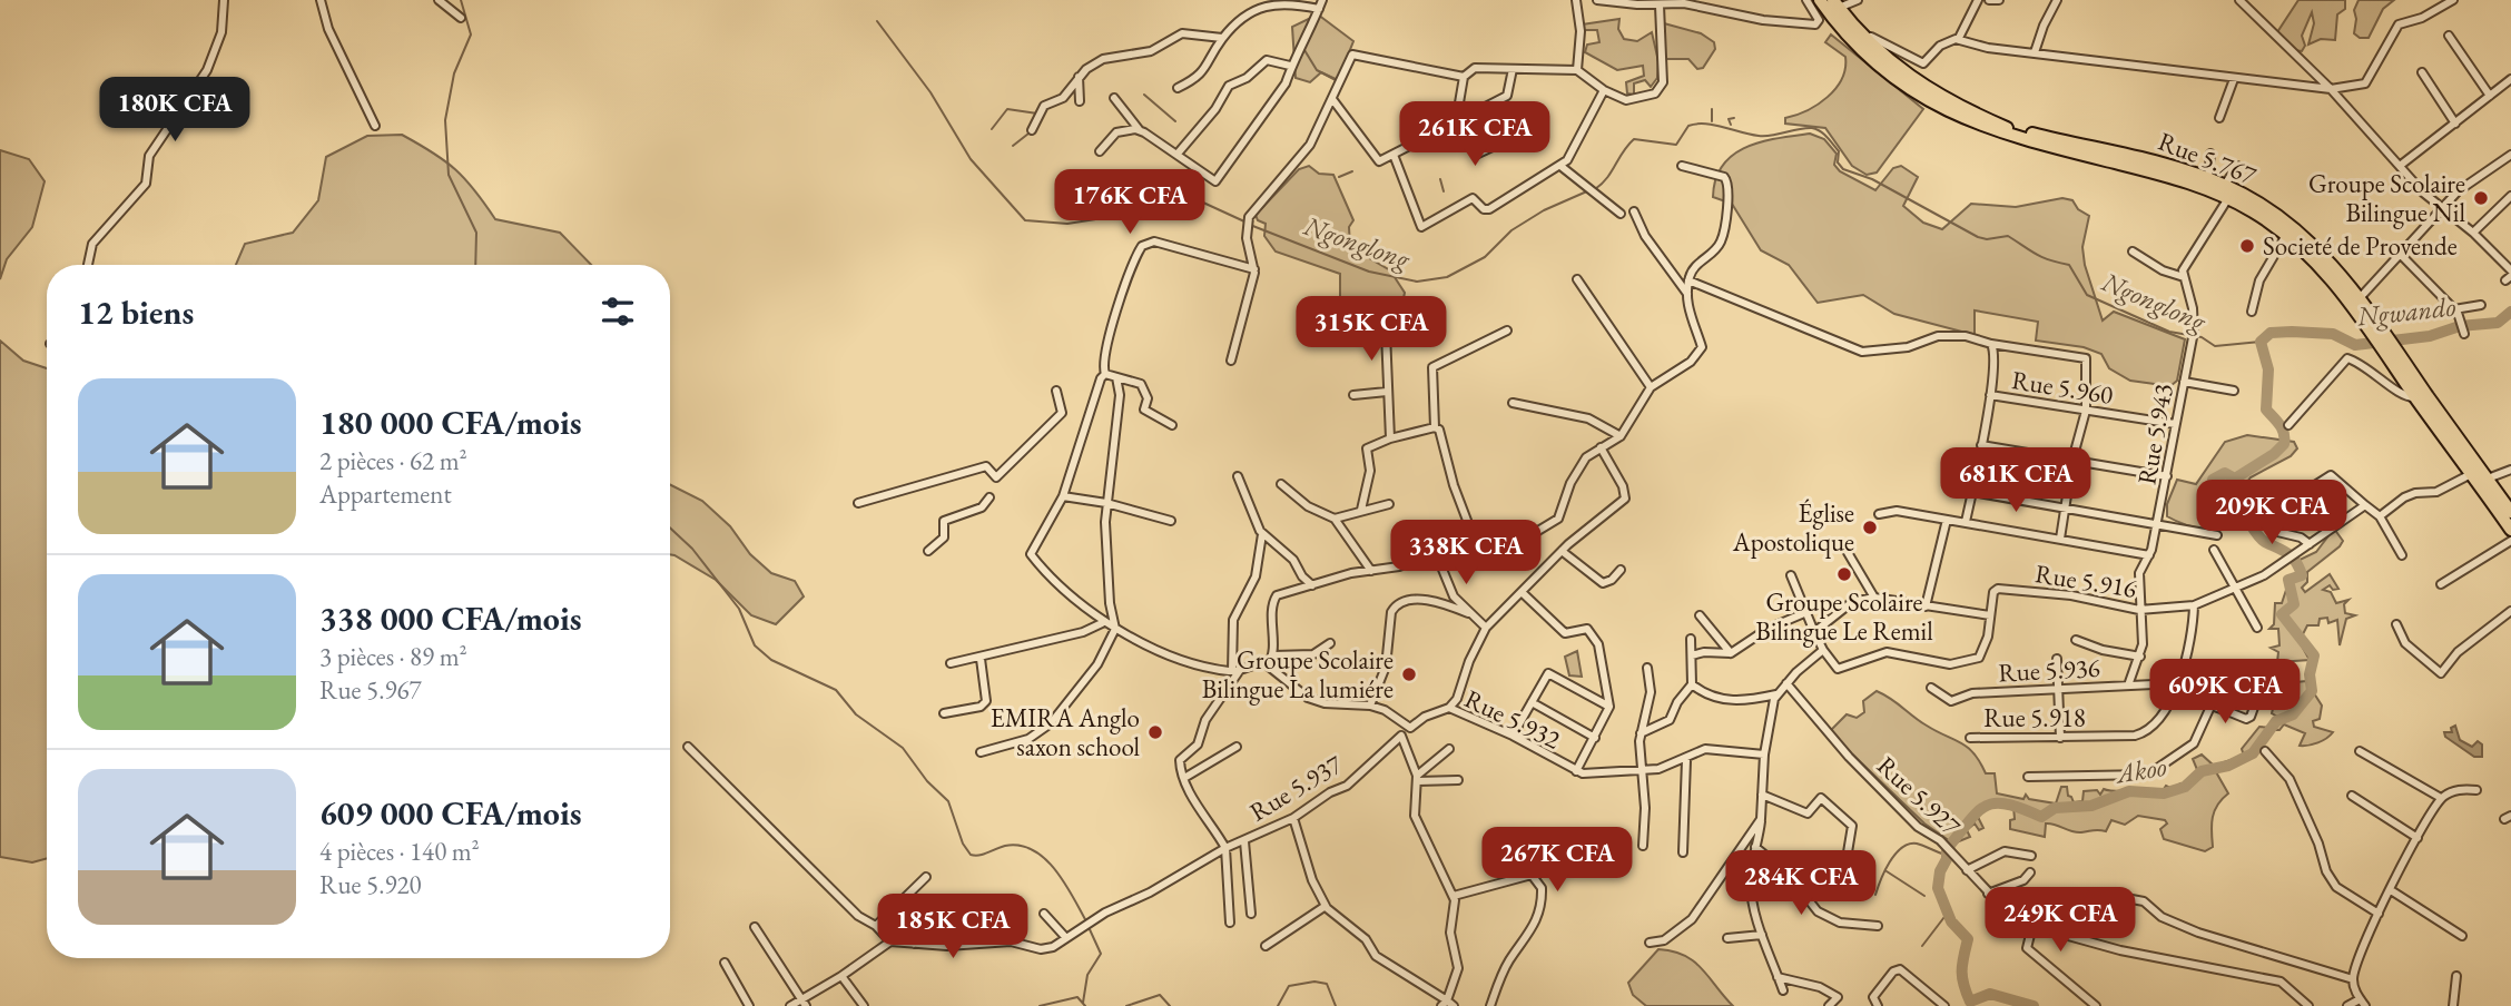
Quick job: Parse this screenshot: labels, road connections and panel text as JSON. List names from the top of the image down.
{
  "streets": {
    "highway": ["Rue 5.767"],
    "street": [
      "Rue 5.960",
      "Rue 5.943",
      "Rue 5.916",
      "Rue 5.936",
      "Rue 5.918",
      "Rue 5.932",
      "Rue 5.937",
      "Rue 5.927"
    ]
  },
  "crossings": [
    ["Rue 5.960", "Rue 5.943"],
    ["Rue 5.943", "Rue 5.916"],
    ["Rue 5.943", "Rue 5.936"],
    ["Rue 5.916", "Rue 5.918"],
    ["Rue 5.936", "Rue 5.918"]
  ],
  "water": ["Ngonglong", "Ngwando", "Akoo"],
  "places": [
    "Groupe Scolaire Bilingue Nil",
    "Societé de Provende",
    "Église Apostolique",
    "Groupe Scolaire Bilingue Le Remil",
    "Groupe Scolaire Bilingue La lumiére",
    "EMIRA Anglo saxon school"
  ],
  "page": {
    "price": [
      "180K CFA",
      "261K CFA",
      "176K CFA",
      "315K CFA",
      "681K CFA",
      "209K CFA",
      "338K CFA",
      "609K CFA",
      "267K CFA",
      "284K CFA",
      "249K CFA",
      "185K CFA"
    ],
    "heading": "12 biens",
    "list": [
      {
        "name": "180 000 CFA/mois",
        "note": "2 pièces · 62 m² · Appartement"
      },
      {
        "name": "338 000 CFA/mois",
        "note": "3 pièces · 89 m² · Rue 5.967"
      },
      {
        "name": "609 000 CFA/mois",
        "note": "4 pièces · 140 m² · Rue 5.920"
      }
    ]
  }
}
